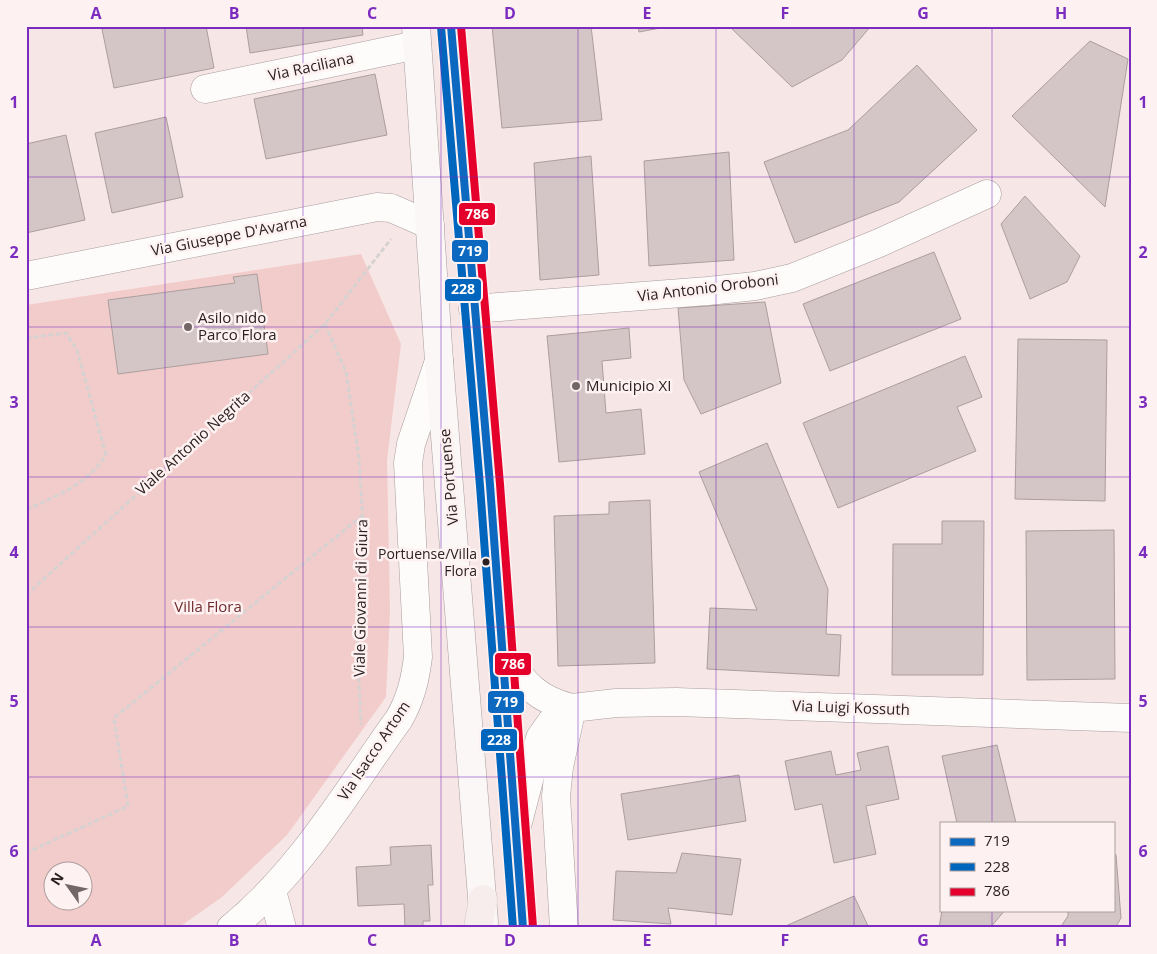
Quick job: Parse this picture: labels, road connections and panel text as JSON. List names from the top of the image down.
{
  "streets": {
    "main road": ["Via Portuense"],
    "street": [
      "Via Raciliana",
      "Via Giuseppe D'Avarna",
      "Via Antonio Oroboni",
      "Via Luigi Kossuth",
      "Via Isacco Artom"
    ],
    "path": ["Viale Antonio Negrita", "Viale Giovanni di Giura"]
  },
  "crossings": [
    ["Via Raciliana", "Via Portuense"],
    ["Via Giuseppe D'Avarna", "Via Portuense"],
    ["Viale Antonio Negrita", "Viale Giovanni di Giura"],
    ["Via Portuense", "Via Isacco Artom"],
    ["Viale Giovanni di Giura", "Via Isacco Artom"]
  ],
  "parks": ["Villa Flora"],
  "places": ["Asilo nido Parco Flora", "Municipio XI", "Portuense/Villa Flora"],
  "lines": ["transit line 719", "transit line 786", "transit line 228"],
  "legend": ["719", "228", "786"],
  "north": "top left",
  "grid": {
    "columns": [
      "A",
      "B",
      "C",
      "D",
      "E",
      "F",
      "G",
      "H"
    ],
    "rows": [
      "1",
      "2",
      "3",
      "4",
      "5",
      "6"
    ]
  }
}
